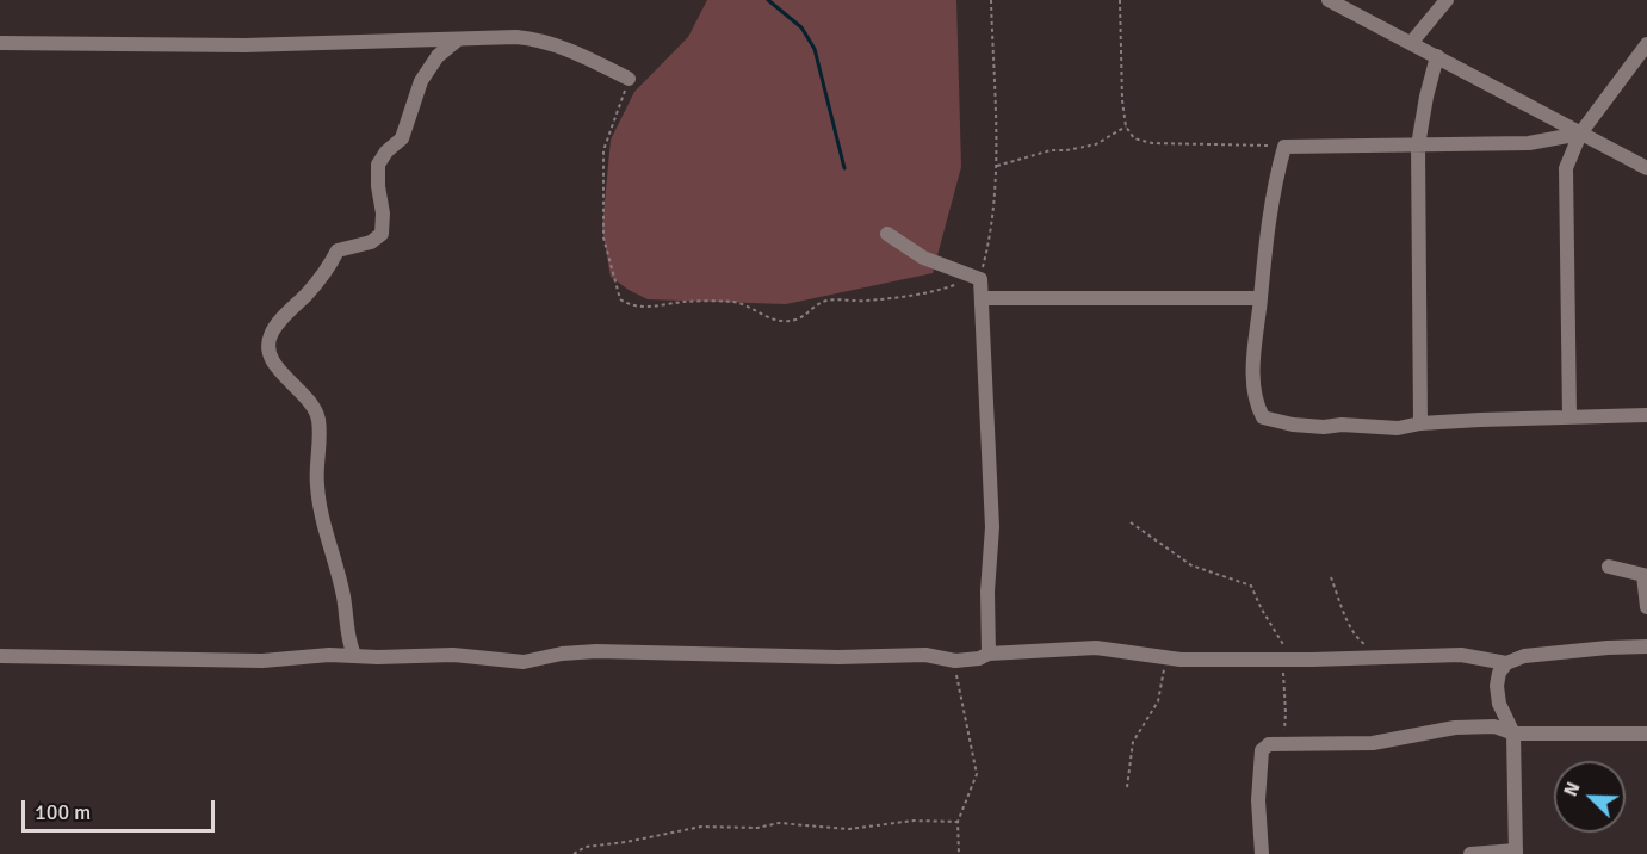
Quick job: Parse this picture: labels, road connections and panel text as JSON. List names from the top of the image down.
{
  "scale_bar": "100 m",
  "north": "top left"
}
